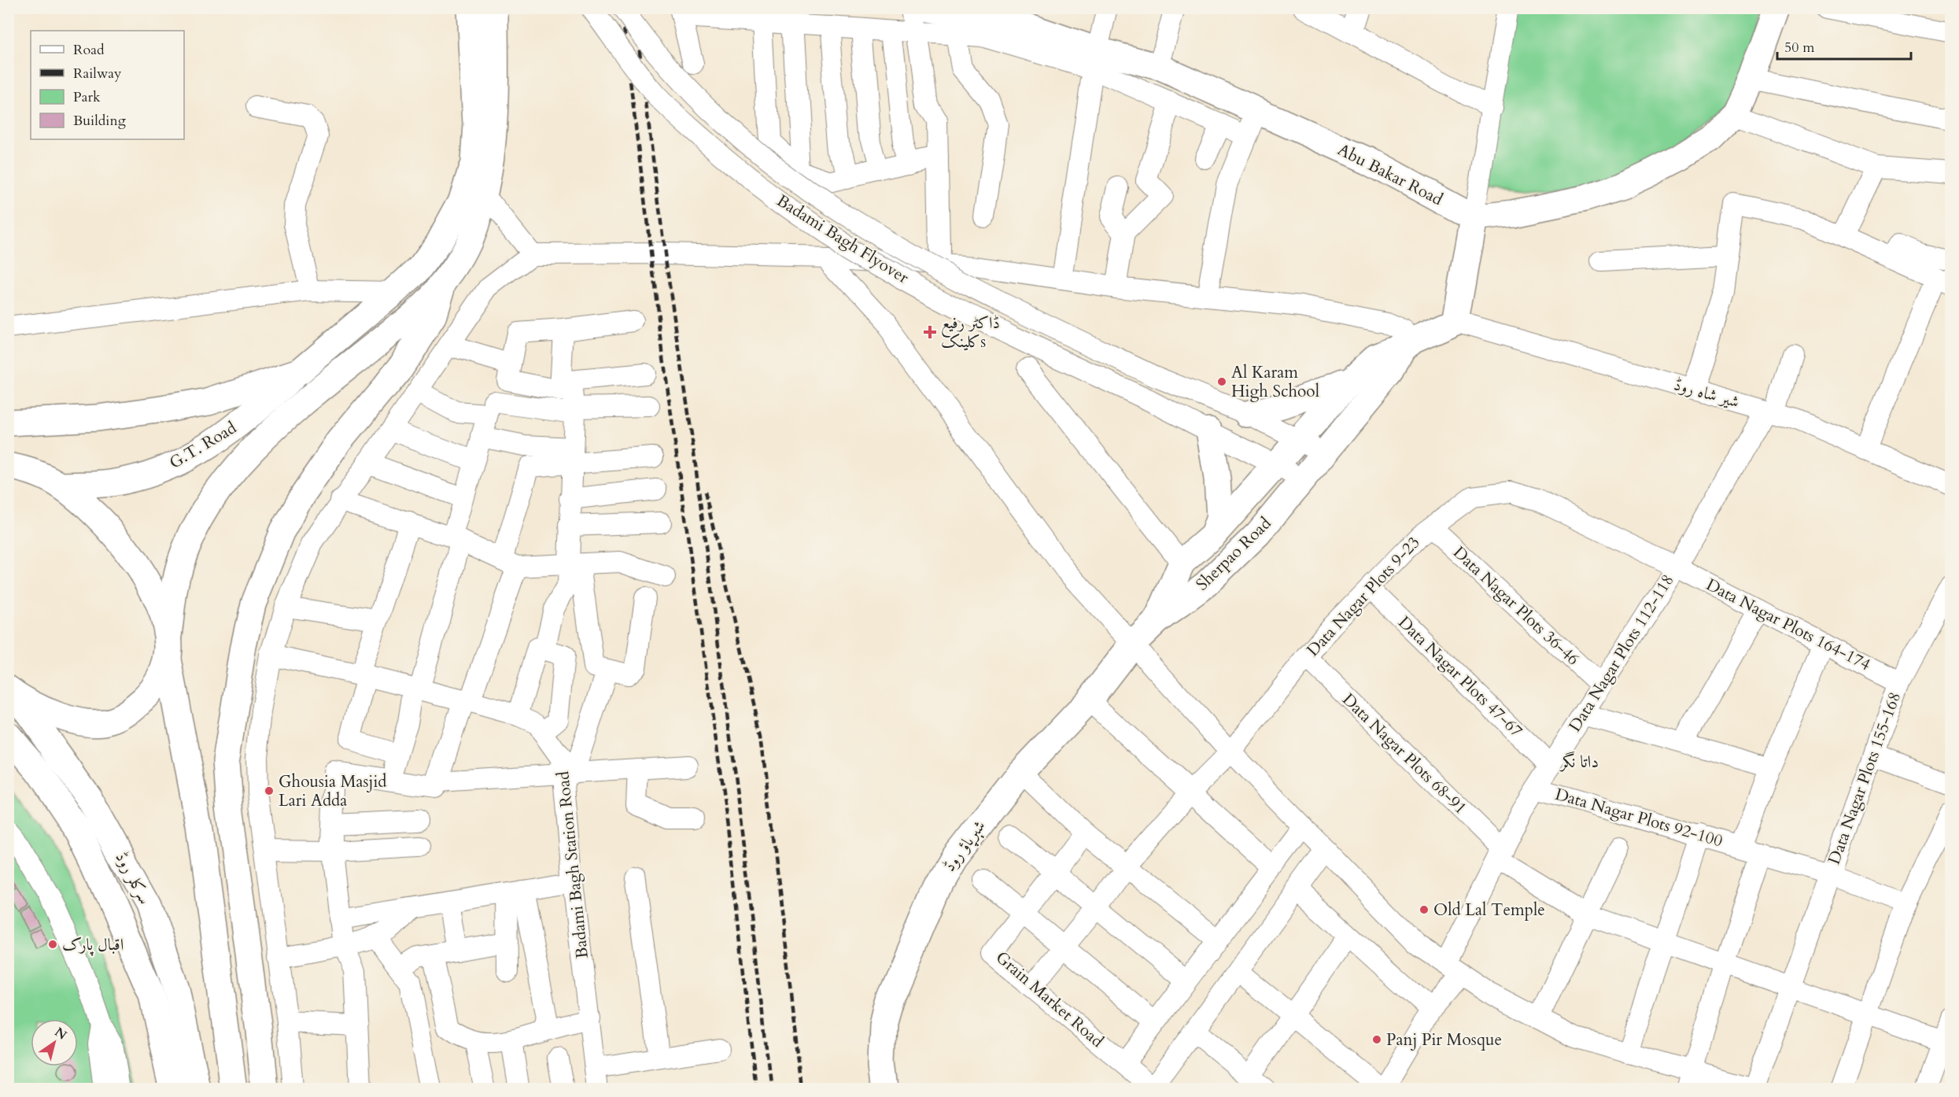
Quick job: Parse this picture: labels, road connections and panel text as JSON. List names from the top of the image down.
{
  "streets": {
    "main road": [
      "Abu Bakar Road",
      "G.T. Road",
      "Sherpao Road",
      "شېرپاؤ روڈ",
      "سرکلر روڈ"
    ],
    "street": [
      "Badami Bagh Flyover",
      "شیر شاہ روڈ",
      "Data Nagar Plots 9-23",
      "Data Nagar Plots 36-46",
      "Data Nagar Plots 164-174",
      "Data Nagar Plots 112-118",
      "Data Nagar Plots 47-67",
      "Data Nagar Plots 68-91",
      "Data Nagar Plots 155-168",
      "Data Nagar Plots 92-100",
      "Badami Bagh Station Road",
      "Grain Market Road"
    ]
  },
  "crossings": [
    ["Badami Bagh Flyover", "Sherpao Road"],
    ["شیر شاہ روڈ", "Data Nagar Plots 112-118"],
    ["Sherpao Road", "شېرپاؤ روڈ"],
    ["Data Nagar Plots 9-23", "Data Nagar Plots 36-46"],
    ["Data Nagar Plots 9-23", "Data Nagar Plots 164-174"],
    ["Data Nagar Plots 9-23", "Data Nagar Plots 47-67"],
    ["Data Nagar Plots 9-23", "Data Nagar Plots 68-91"],
    ["Data Nagar Plots 9-23", "Grain Market Road"],
    ["Data Nagar Plots 36-46", "Data Nagar Plots 112-118"],
    ["Data Nagar Plots 164-174", "Data Nagar Plots 112-118"],
    ["Data Nagar Plots 164-174", "Data Nagar Plots 155-168"],
    ["Data Nagar Plots 112-118", "Data Nagar Plots 47-67"],
    ["Data Nagar Plots 112-118", "Data Nagar Plots 68-91"],
    ["Data Nagar Plots 112-118", "Data Nagar Plots 92-100"],
    ["Data Nagar Plots 68-91", "Data Nagar Plots 155-168"],
    ["Data Nagar Plots 155-168", "Data Nagar Plots 92-100"]
  ],
  "districts": ["داتا نگر"],
  "places": {
    "health": ["ڈاکٹر رفیع کلینکs"],
    "other": [
      "Al Karam High School",
      "Ghousia Masjid Lari Adda",
      "Old Lal Temple",
      "اقبال پارک",
      "Panj Pir Mosque"
    ]
  },
  "legend": [
    "Road",
    "Railway",
    "Park",
    "Building"
  ],
  "scale_bar": "50 m",
  "north": "top right"
}
